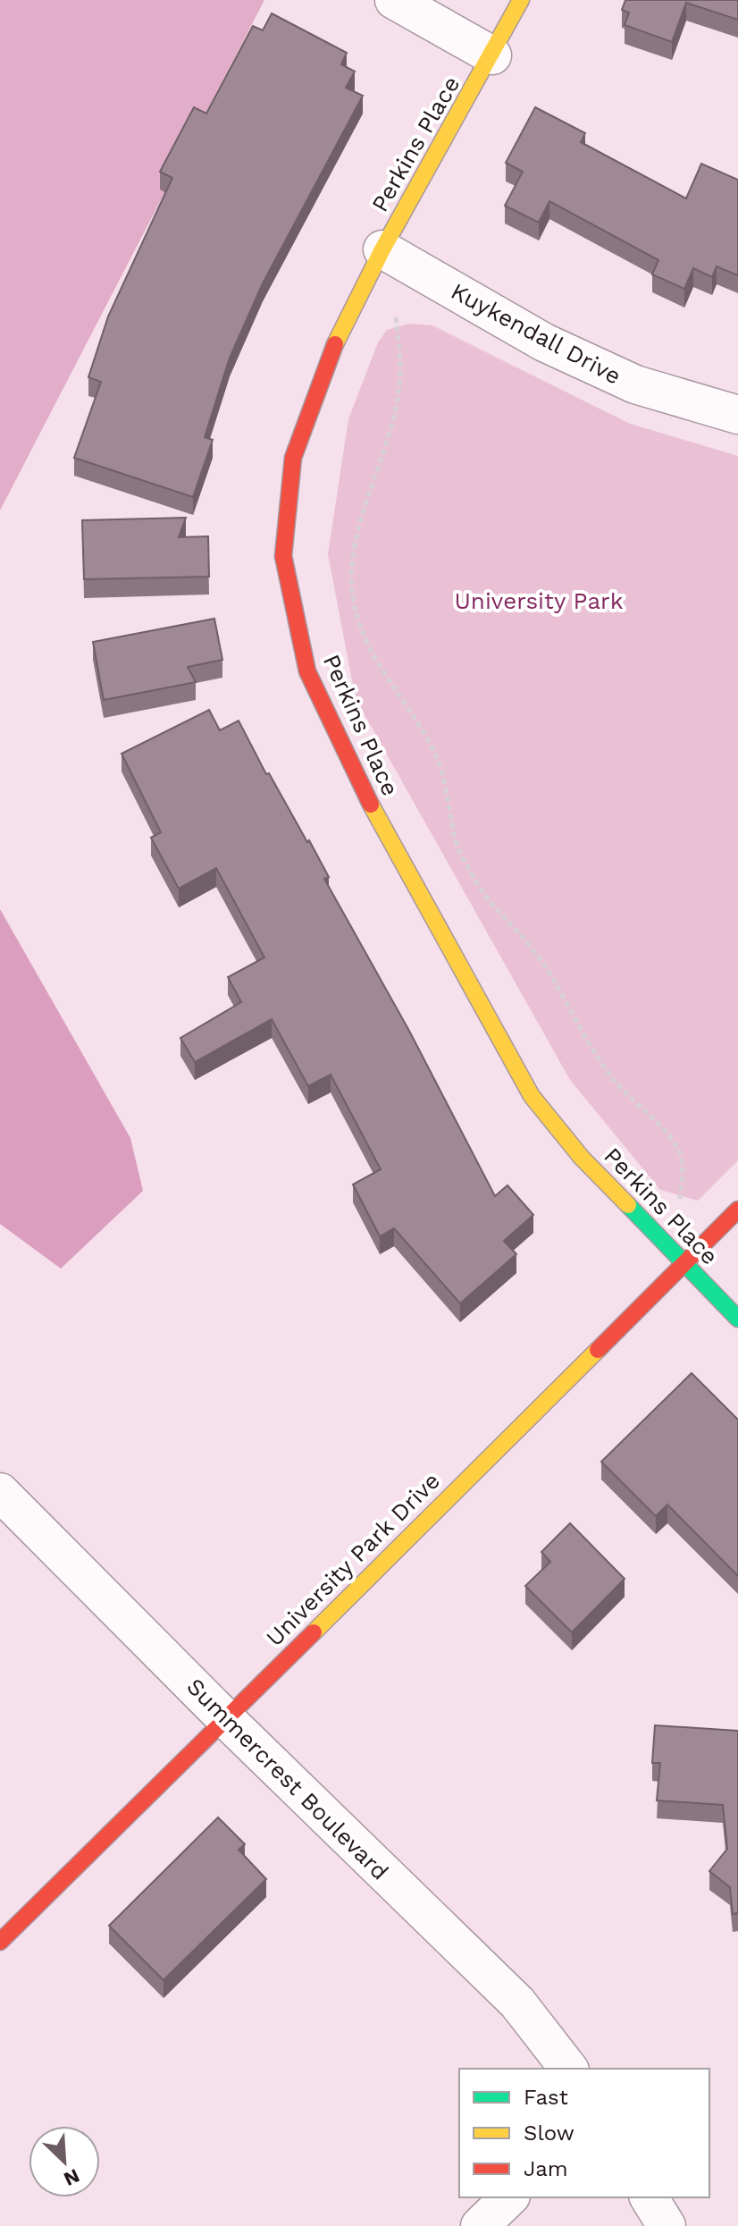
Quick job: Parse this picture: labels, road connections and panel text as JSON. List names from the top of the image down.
{
  "streets": {
    "street": [
      "Perkins Place",
      "Kuykendall Drive",
      "University Park Drive",
      "Summercrest Boulevard"
    ]
  },
  "crossings": [
    ["Perkins Place", "Kuykendall Drive"],
    ["Perkins Place", "University Park Drive"],
    ["University Park Drive", "Summercrest Boulevard"]
  ],
  "parks": ["University Park"],
  "legend": ["Fast", "Slow", "Jam"],
  "north": "bottom right"
}
